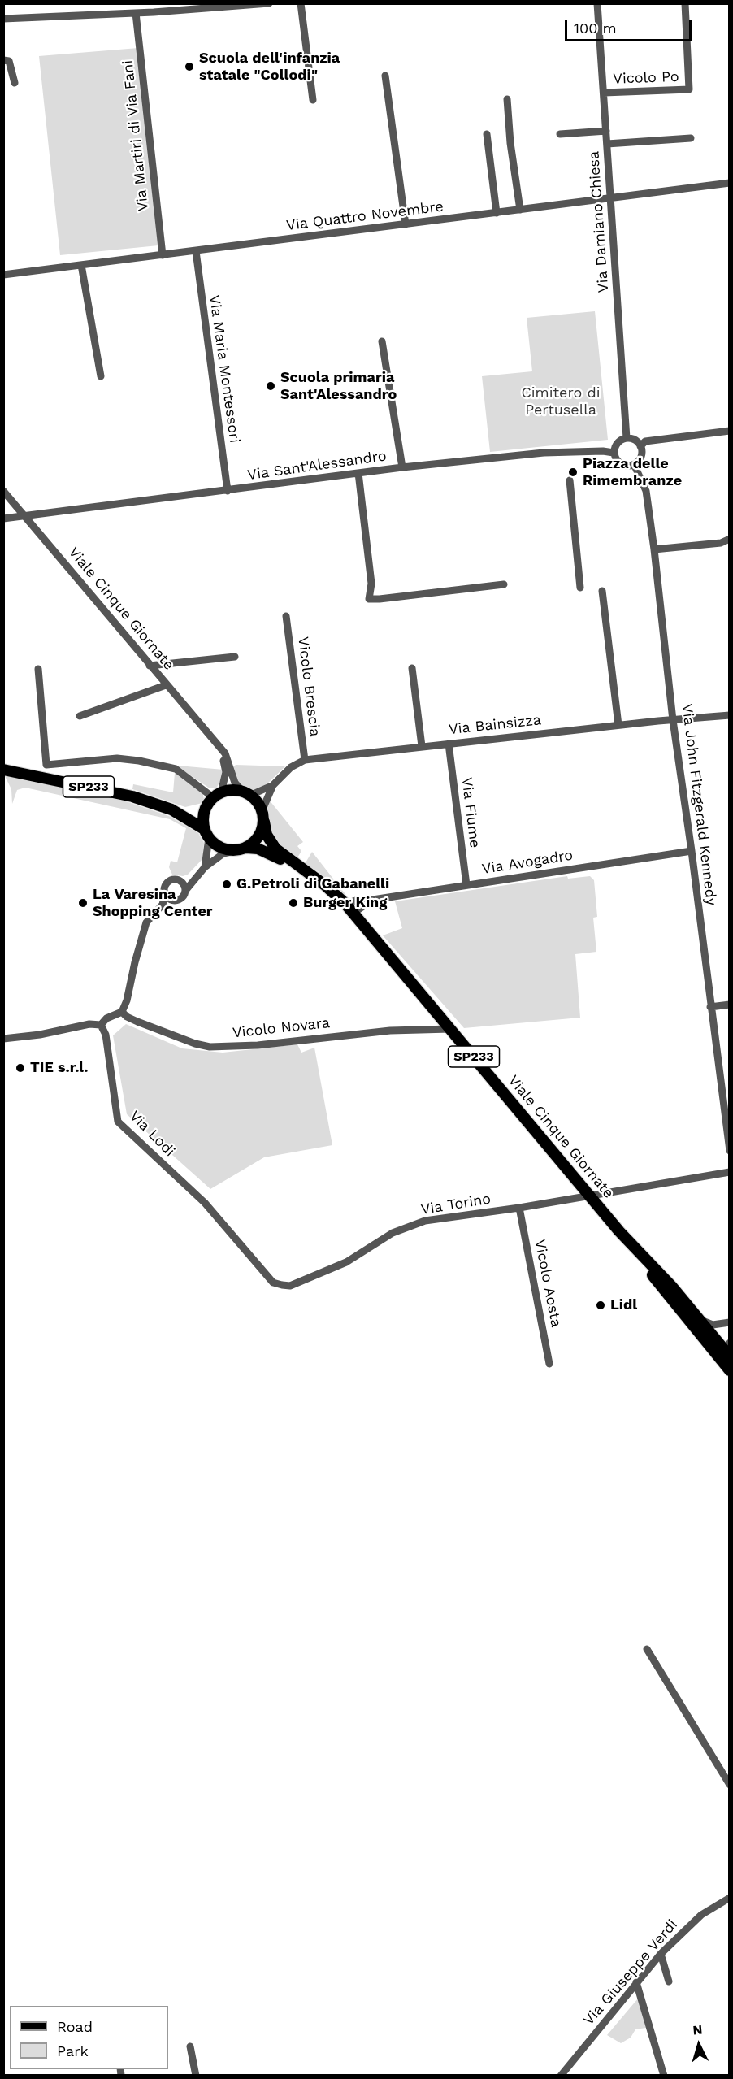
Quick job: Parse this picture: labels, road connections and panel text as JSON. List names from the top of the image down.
{
  "streets": {
    "main road": ["Viale Cinque Giornate", "SP233"],
    "street": [
      "Vicolo Po",
      "Via Martiri di Via Fani",
      "Via Quattro Novembre",
      "Via Damiano Chiesa",
      "Via Maria Montessori",
      "Via Sant'Alessandro",
      "Vicolo Brescia",
      "Via Bainsizza",
      "Via John Fitzgerald Kennedy",
      "Via Fiume",
      "Via Avogadro",
      "Vicolo Novara",
      "Via Lodi",
      "Via Torino",
      "Vicolo Aosta",
      "Via Giuseppe Verdi"
    ]
  },
  "crossings": [
    ["Vicolo Po", "Via Damiano Chiesa"],
    ["Via Martiri di Via Fani", "Via Quattro Novembre"],
    ["Via Quattro Novembre", "Via Damiano Chiesa"],
    ["Via Quattro Novembre", "Via Maria Montessori"],
    ["Via Damiano Chiesa", "Via Sant'Alessandro"],
    ["Via Damiano Chiesa", "Via John Fitzgerald Kennedy"],
    ["Via Maria Montessori", "Via Sant'Alessandro"],
    ["Via Sant'Alessandro", "Viale Cinque Giornate"],
    ["Via Sant'Alessandro", "Via John Fitzgerald Kennedy"],
    ["Viale Cinque Giornate", "Via Bainsizza"],
    ["Viale Cinque Giornate", "SP233"],
    ["Viale Cinque Giornate", "Via Avogadro"],
    ["Viale Cinque Giornate", "Vicolo Novara"],
    ["Viale Cinque Giornate", "Via Torino"],
    ["Vicolo Brescia", "Via Bainsizza"],
    ["Via Bainsizza", "SP233"],
    ["Via Bainsizza", "Via John Fitzgerald Kennedy"],
    ["Via Bainsizza", "Via Fiume"],
    ["Via John Fitzgerald Kennedy", "Via Avogadro"],
    ["Via Fiume", "Via Avogadro"],
    ["Via Lodi", "Via Torino"],
    ["Via Torino", "Vicolo Aosta"]
  ],
  "parks": ["Cimitero di Pertusella"],
  "places": [
    "Scuola dell'infanzia statale \"Collodi\"",
    "Scuola primaria Sant'Alessandro",
    "Piazza delle Rimembranze",
    "G.Petroli di Gabanelli",
    "La Varesina Shopping Center",
    "Burger King",
    "TIE s.r.l.",
    "Lidl"
  ],
  "legend": ["Road", "Park"],
  "scale_bar": "100 m",
  "north": "top"
}
